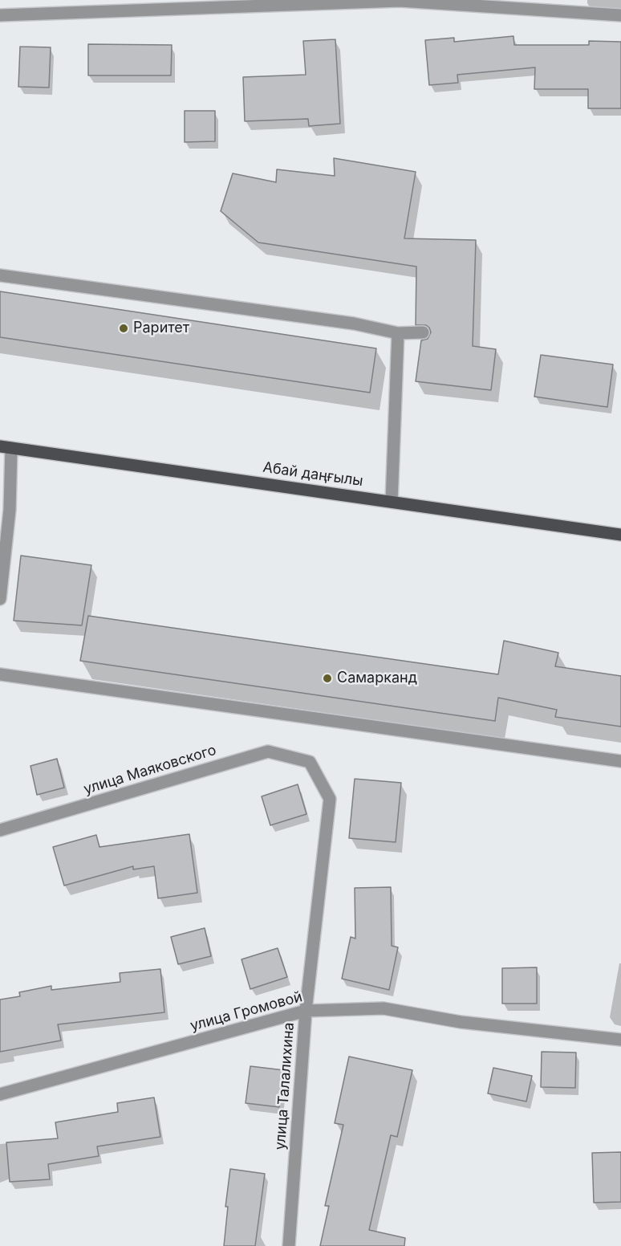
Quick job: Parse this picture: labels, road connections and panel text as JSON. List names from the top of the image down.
{
  "streets": {
    "main road": ["Абай даңғылы"],
    "street": ["улица Маяковского", "улица Громовой", "улица Талалихина"]
  },
  "crossings": [
    ["улица Маяковского", "улица Талалихина"],
    ["улица Громовой", "улица Талалихина"]
  ],
  "places": ["Раритет", "Самарканд"]
}
